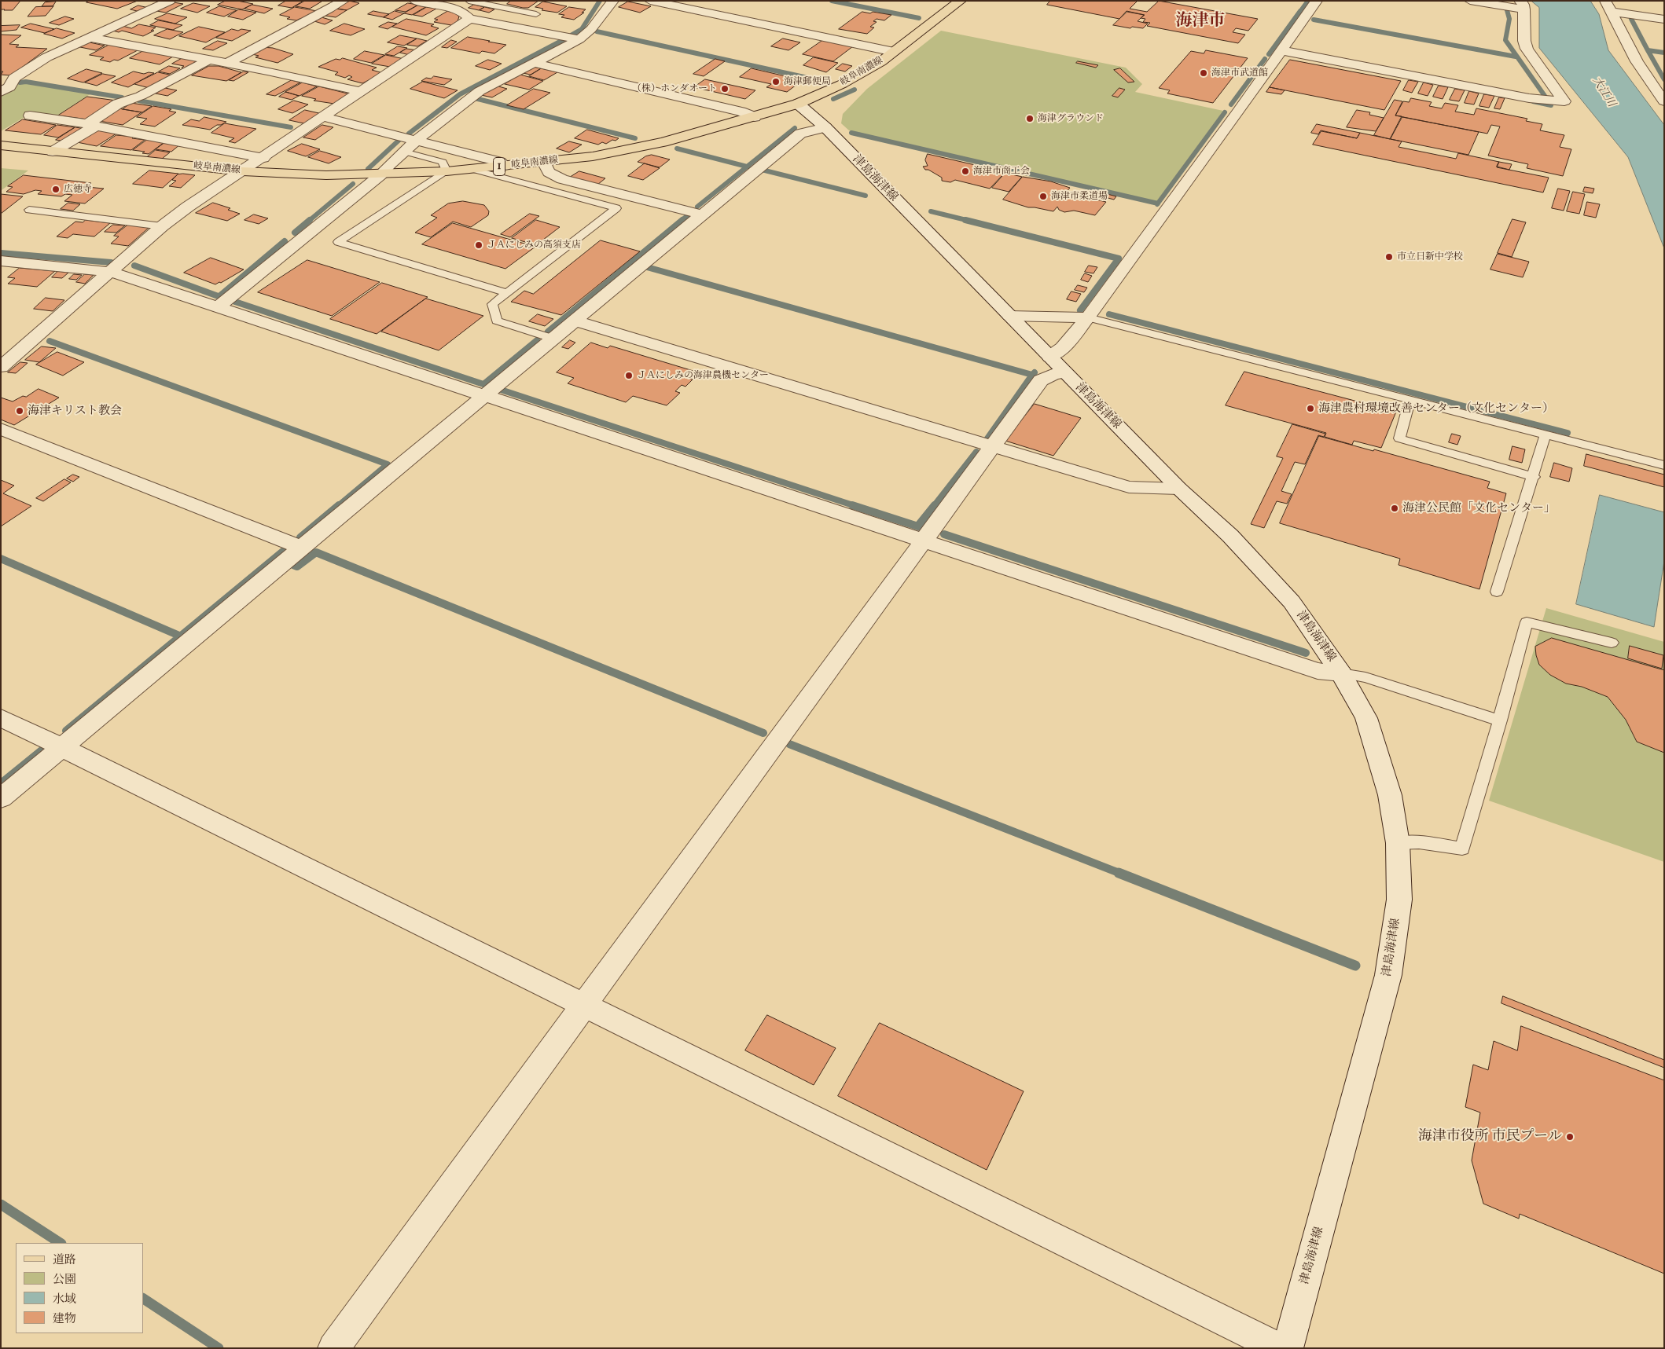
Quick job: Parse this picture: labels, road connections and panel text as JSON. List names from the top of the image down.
{
  "streets": {
    "main road": ["岐阜南濃線", "1"],
    "street": ["津島海津線"]
  },
  "crossings": [
    ["岐阜南濃線", "津島海津線"]
  ],
  "districts": ["海津市"],
  "water": ["大江川"],
  "places": [
    "海津市武道館",
    "海津郵便局",
    "（株）ホンダオート",
    "海津グラウンド",
    "海津市商工会",
    "広徳寺",
    "海津市柔道場",
    "ＪＡにしみの高須支店",
    "市立日新中学校",
    "ＪＡにしみの海津農機センター",
    "海津農村環境改善センター（文化センター）",
    "海津キリスト教会",
    "海津公民館「文化センター」",
    "海津市役所 市民プール"
  ],
  "legend": [
    "道路",
    "公園",
    "水域",
    "建物"
  ]
}
